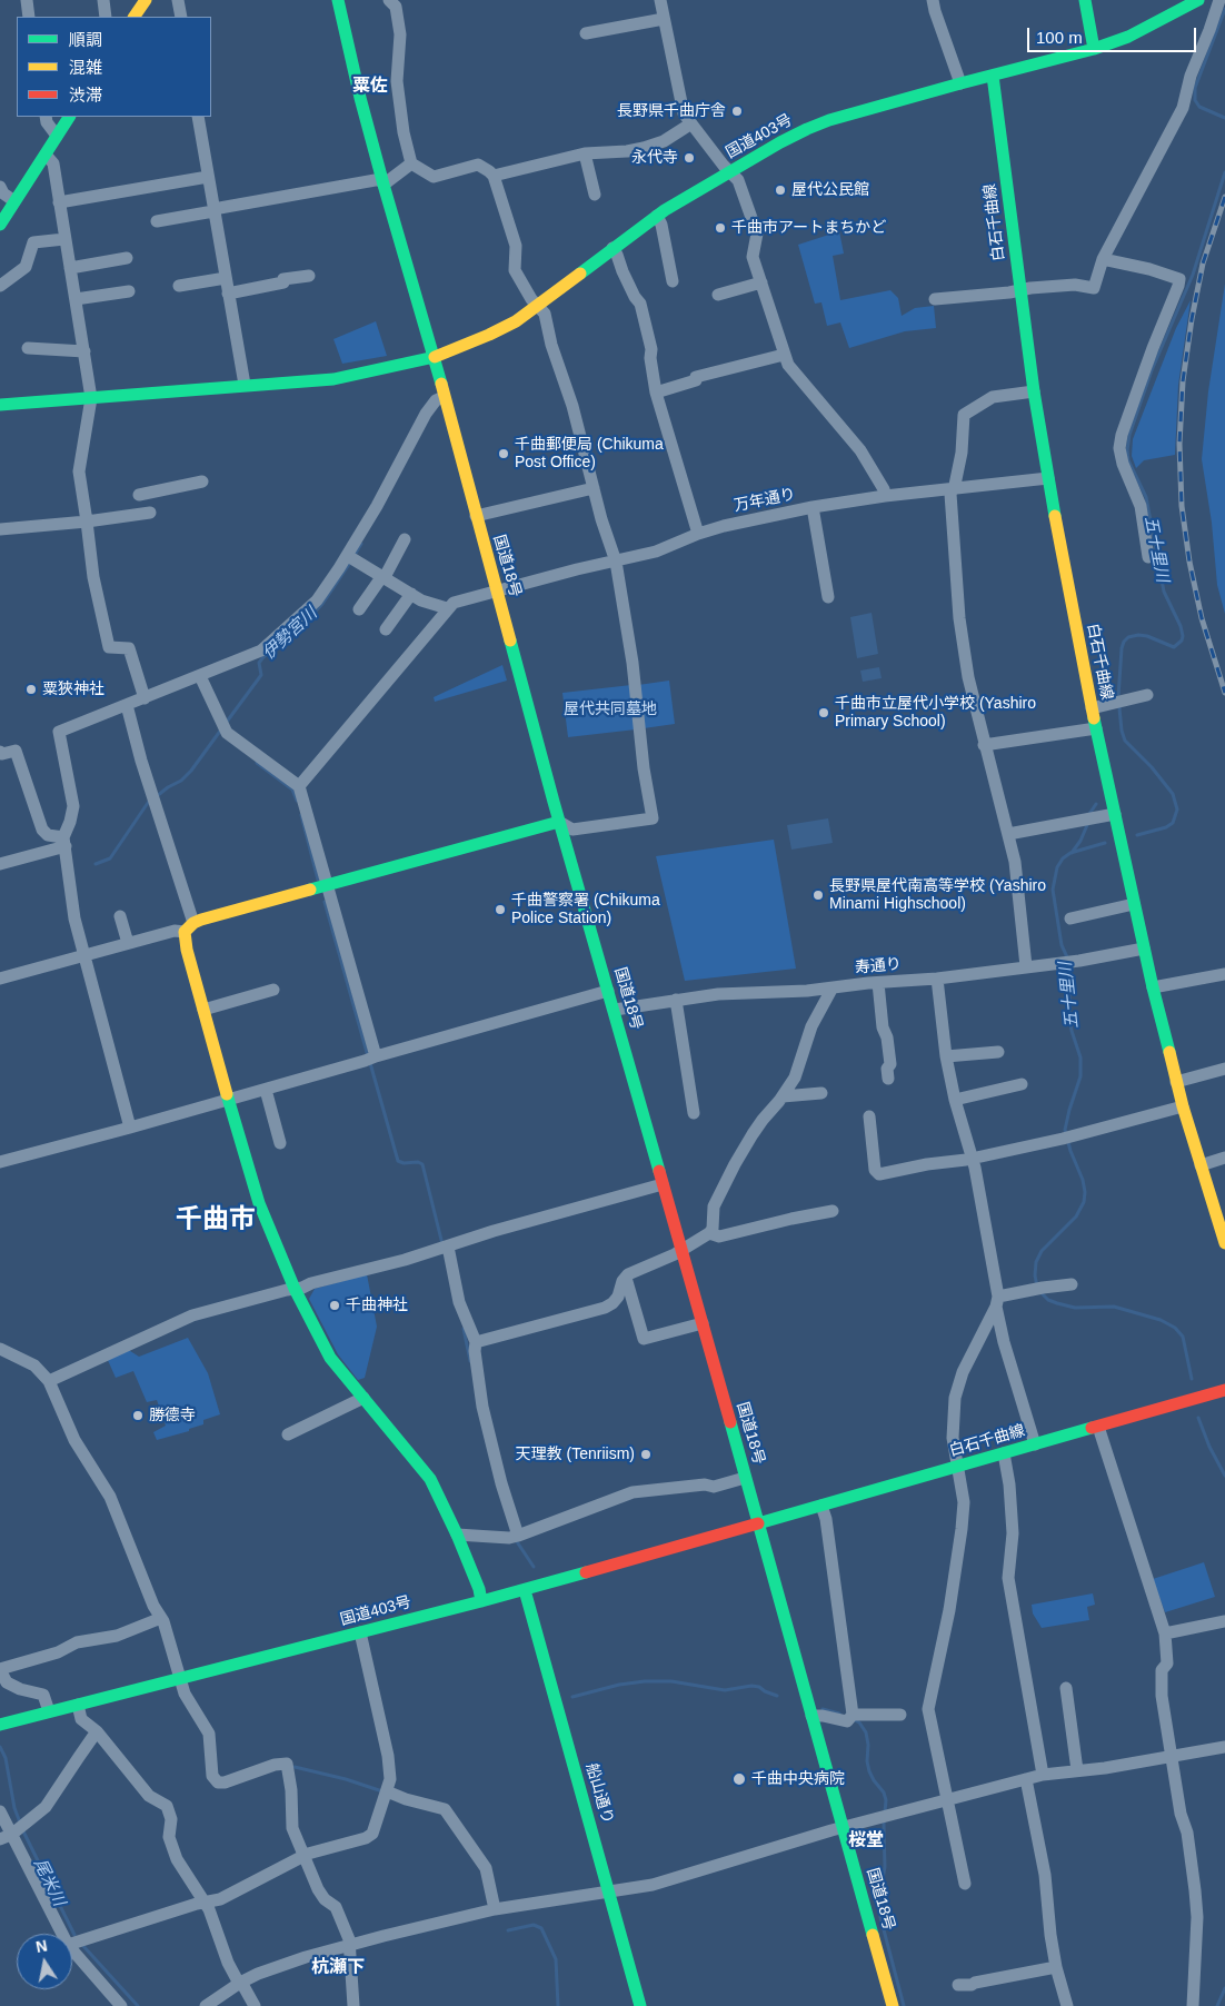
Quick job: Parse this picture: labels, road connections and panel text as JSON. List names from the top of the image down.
{
  "streets": {
    "main road": [
      "国道403号",
      "白石千曲線",
      "国道18号",
      "船山通り"
    ],
    "street": ["万年通り", "寿通り"]
  },
  "crossings": [
    ["国道403号", "白石千曲線"],
    ["国道403号", "国道18号"],
    ["国道403号", "船山通り"],
    ["白石千曲線", "万年通り"],
    ["白石千曲線", "国道18号"],
    ["白石千曲線", "寿通り"],
    ["万年通り", "国道18号"],
    ["国道18号", "寿通り"]
  ],
  "districts": [
    "粟佐",
    "千曲市",
    "桜堂",
    "杭瀬下"
  ],
  "water": ["五十里川", "伊勢宮川", "尾米川"],
  "parks": ["屋代共同墓地"],
  "places": [
    "長野県千曲庁舎",
    "永代寺",
    "屋代公民館",
    "千曲市アートまちかど",
    "千曲郵便局 (Chikuma Post Office)",
    "粟狹神社",
    "千曲市立屋代小学校 (Yashiro Primary School)",
    "長野県屋代南高等学校 (Yashiro Minami Highschool)",
    "千曲警察署 (Chikuma Police Station)",
    "千曲神社",
    "勝德寺",
    "天理教 (Tenriism)",
    "千曲中央病院"
  ],
  "legend": ["順調", "混雑", "渋滞"],
  "scale_bar": "100 m",
  "north": "top"
}
